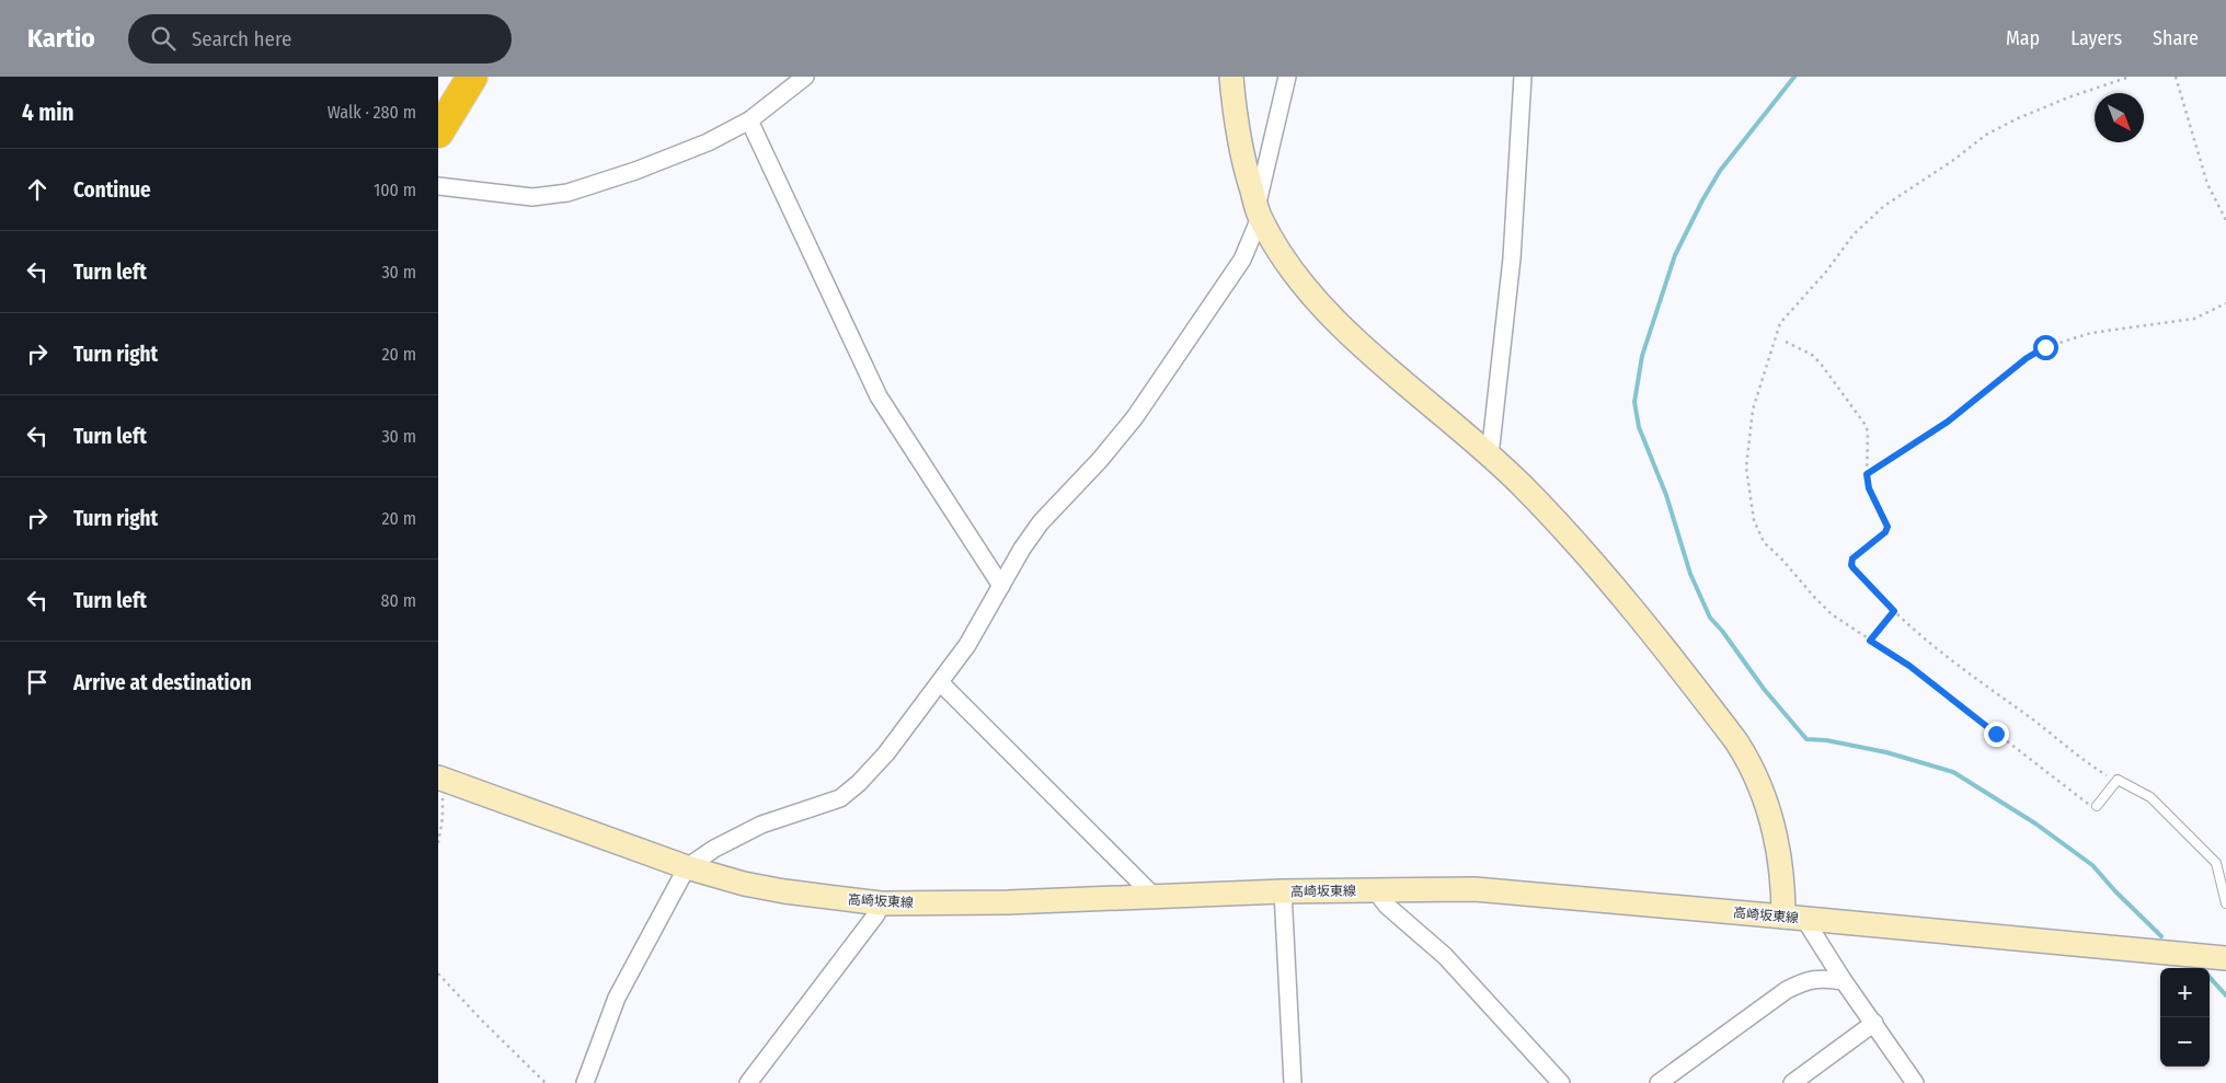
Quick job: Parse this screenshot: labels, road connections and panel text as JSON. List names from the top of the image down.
{
  "streets": {
    "main road": ["高崎坂東線"]
  },
  "north": "bottom right",
  "page": {
    "header": "Kartio",
    "search": "Search here",
    "nav": ["Map", "Layers", "Share"],
    "heading": ["4 min", "Walk · 280 m"],
    "list": [
      ["Continue", "100 m"],
      ["Turn left", "30 m"],
      ["Turn right", "20 m"],
      ["Turn left", "30 m"],
      ["Turn right", "20 m"],
      ["Turn left", "80 m"],
      "Arrive at destination"
    ],
    "map_buttons": ["+", "−"]
  }
}
